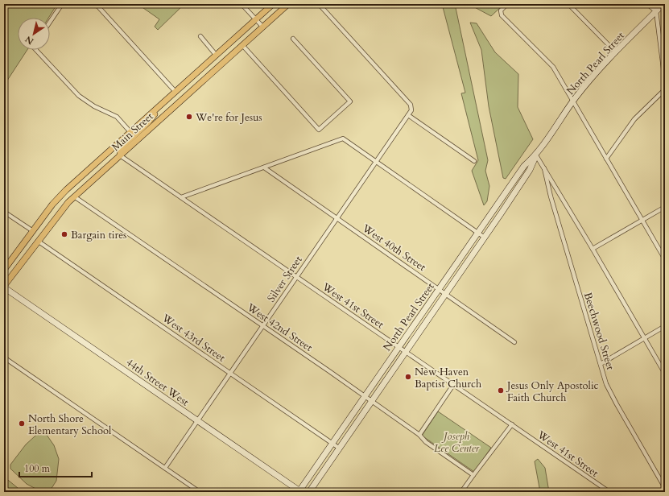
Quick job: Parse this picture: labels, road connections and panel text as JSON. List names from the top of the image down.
{
  "streets": {
    "main road": ["Main Street"],
    "street": [
      "North Pearl Street",
      "West 40th Street",
      "Silver Street",
      "West 41st Street",
      "West 42nd Street",
      "Beechwood Street",
      "West 43rd Street",
      "44th Street West"
    ]
  },
  "crossings": [
    ["North Pearl Street", "West 40th Street"],
    ["North Pearl Street", "West 41st Street"],
    ["North Pearl Street", "West 42nd Street"],
    ["North Pearl Street", "West 43rd Street"],
    ["North Pearl Street", "44th Street West"],
    ["Main Street", "West 41st Street"],
    ["Main Street", "West 42nd Street"],
    ["Main Street", "West 43rd Street"],
    ["Main Street", "44th Street West"],
    ["West 40th Street", "Silver Street"],
    ["Silver Street", "West 41st Street"],
    ["Silver Street", "West 42nd Street"],
    ["Silver Street", "West 43rd Street"],
    ["Silver Street", "44th Street West"]
  ],
  "parks": ["Joseph Lee Center"],
  "places": [
    "We're for Jesus",
    "Bargain tires",
    "New Haven Baptist Church",
    "Jesus Only Apostolic Faith Church",
    "North Shore Elementary School"
  ],
  "scale_bar": "100 m",
  "north": "bottom left"
}
